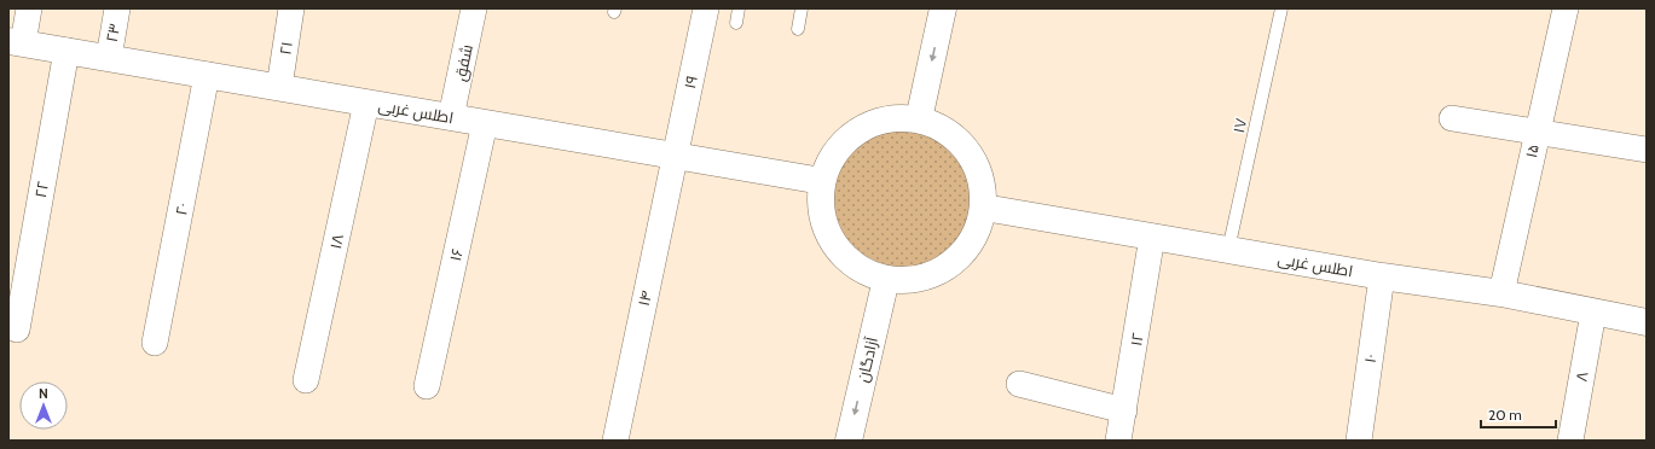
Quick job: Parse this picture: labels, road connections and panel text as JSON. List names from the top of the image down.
{
  "streets": {
    "street": [
      "۲۳",
      "۲۱",
      "شفق",
      "۱۹",
      "اطلس غربی",
      "۱۵",
      "۲۲",
      "۲۰",
      "۱۸",
      "۱۶",
      "۱۴",
      "۱۲",
      "۱۰",
      "آزادگان",
      "۸"
    ],
    "lane": ["۱۷"]
  },
  "crossings": [
    ["۲۳", "اطلس غربی"],
    ["۲۱", "اطلس غربی"],
    ["شفق", "اطلس غربی"],
    ["۱۹", "اطلس غربی"],
    ["۱۹", "۱۴"],
    ["اطلس غربی", "۱۷"],
    ["اطلس غربی", "۱۵"],
    ["اطلس غربی", "۲۲"],
    ["اطلس غربی", "۲۰"],
    ["اطلس غربی", "۱۸"],
    ["اطلس غربی", "۱۶"],
    ["اطلس غربی", "۱۴"],
    ["اطلس غربی", "۱۲"],
    ["اطلس غربی", "۱۰"],
    ["اطلس غربی", "آزادگان"],
    ["اطلس غربی", "۸"]
  ],
  "one_way": ["آزادگان"],
  "scale_bar": "20 m",
  "north": "top"
}
